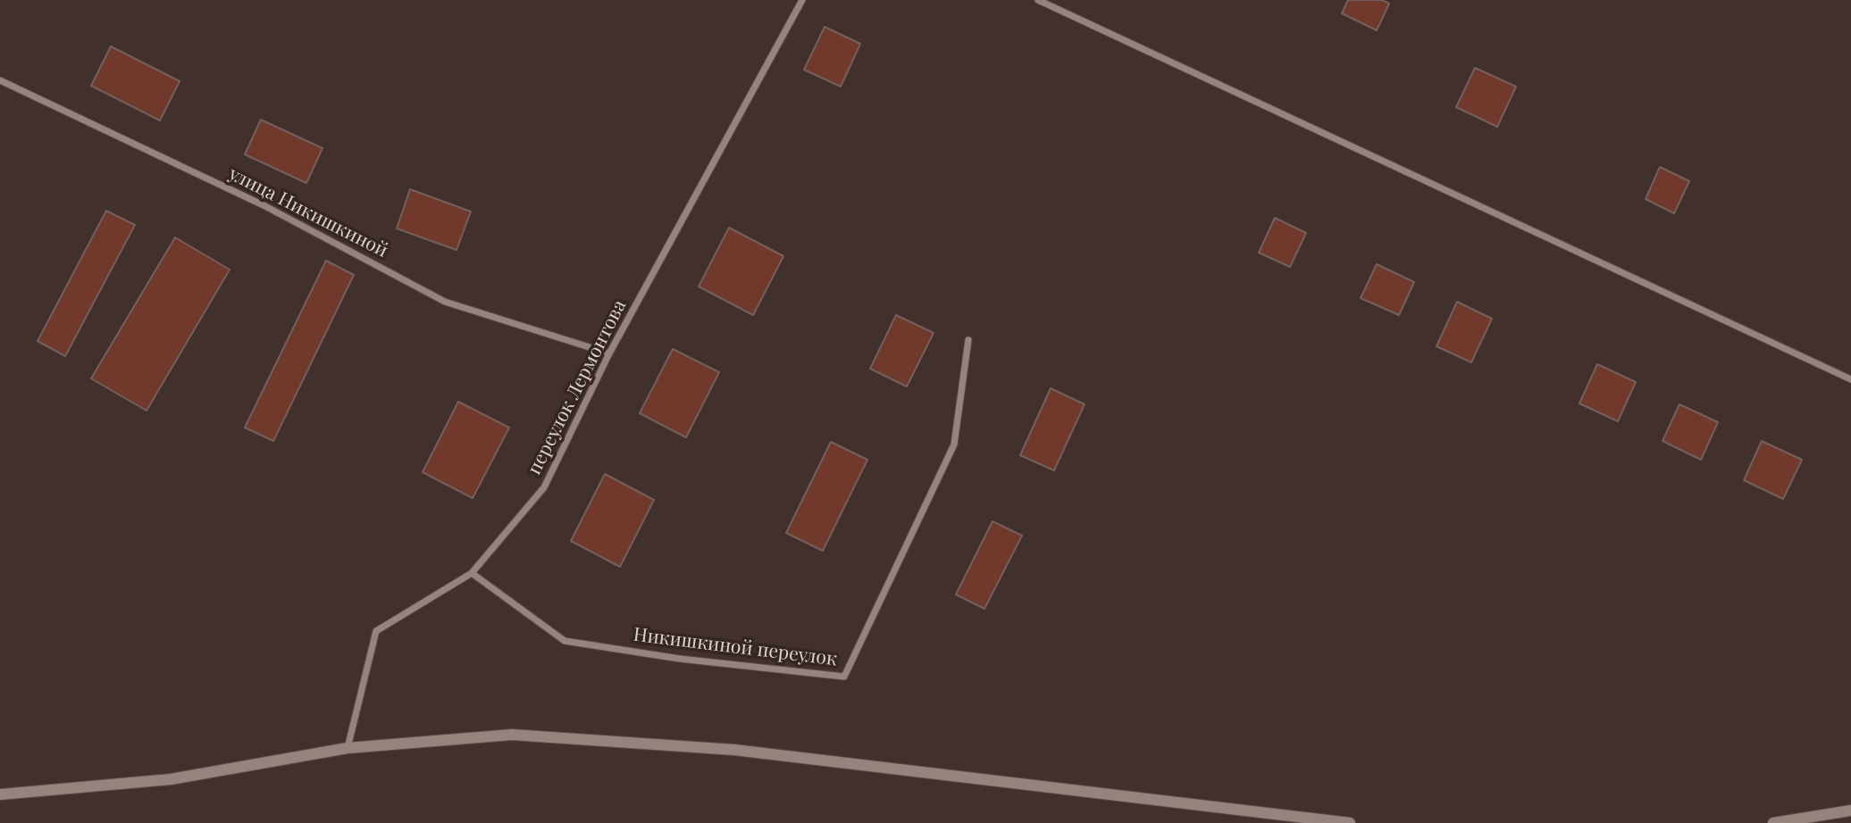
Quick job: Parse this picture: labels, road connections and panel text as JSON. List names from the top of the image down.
{
  "streets": {
    "street": ["улица Никишкиной", "переулок Лермонтова", "Никишкиной переулок"]
  },
  "crossings": [
    ["улица Никишкиной", "переулок Лермонтова"],
    ["переулок Лермонтова", "Никишкиной переулок"]
  ]
}
